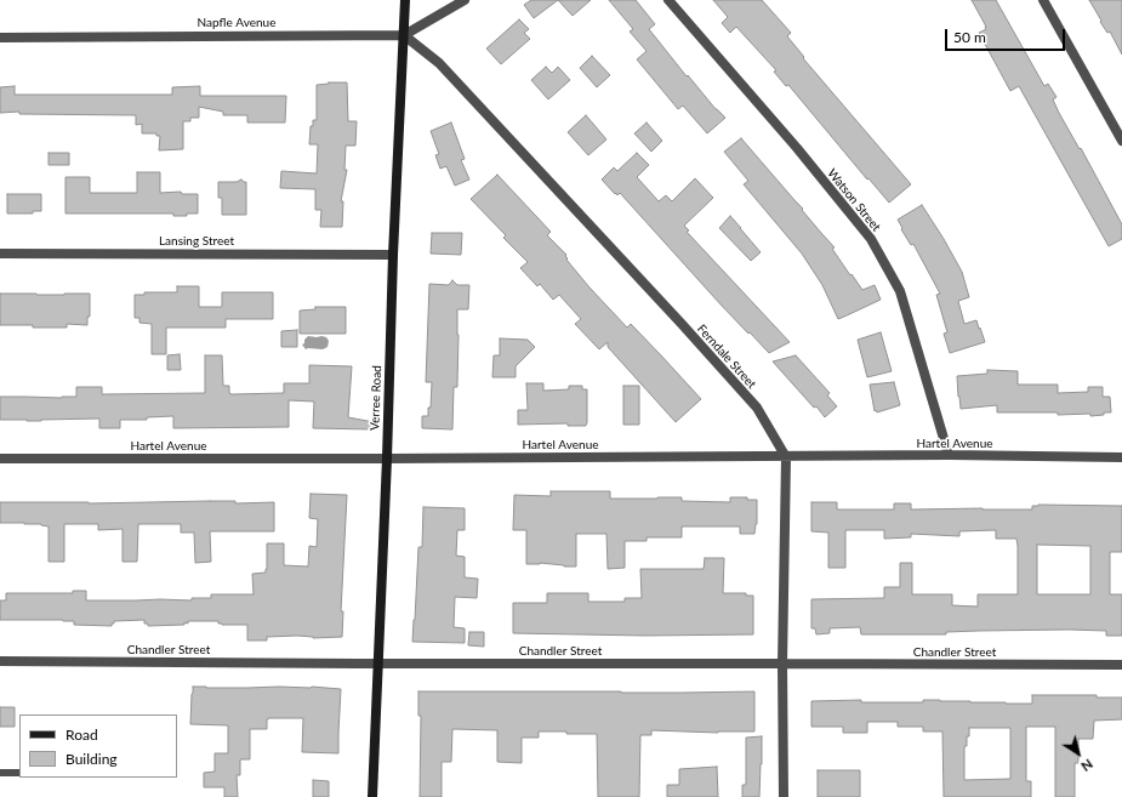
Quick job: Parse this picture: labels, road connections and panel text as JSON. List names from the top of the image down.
{
  "streets": {
    "main road": ["Verree Road"],
    "street": [
      "Napfle Avenue",
      "Watson Street",
      "Lansing Street",
      "Ferndale Street",
      "Hartel Avenue",
      "Chandler Street"
    ]
  },
  "crossings": [
    ["Napfle Avenue", "Ferndale Street"],
    ["Napfle Avenue", "Verree Road"],
    ["Watson Street", "Hartel Avenue"],
    ["Lansing Street", "Verree Road"],
    ["Ferndale Street", "Verree Road"],
    ["Ferndale Street", "Hartel Avenue"],
    ["Verree Road", "Hartel Avenue"],
    ["Verree Road", "Chandler Street"]
  ],
  "legend": ["Road", "Building"],
  "scale_bar": "50 m",
  "north": "bottom right"
}
